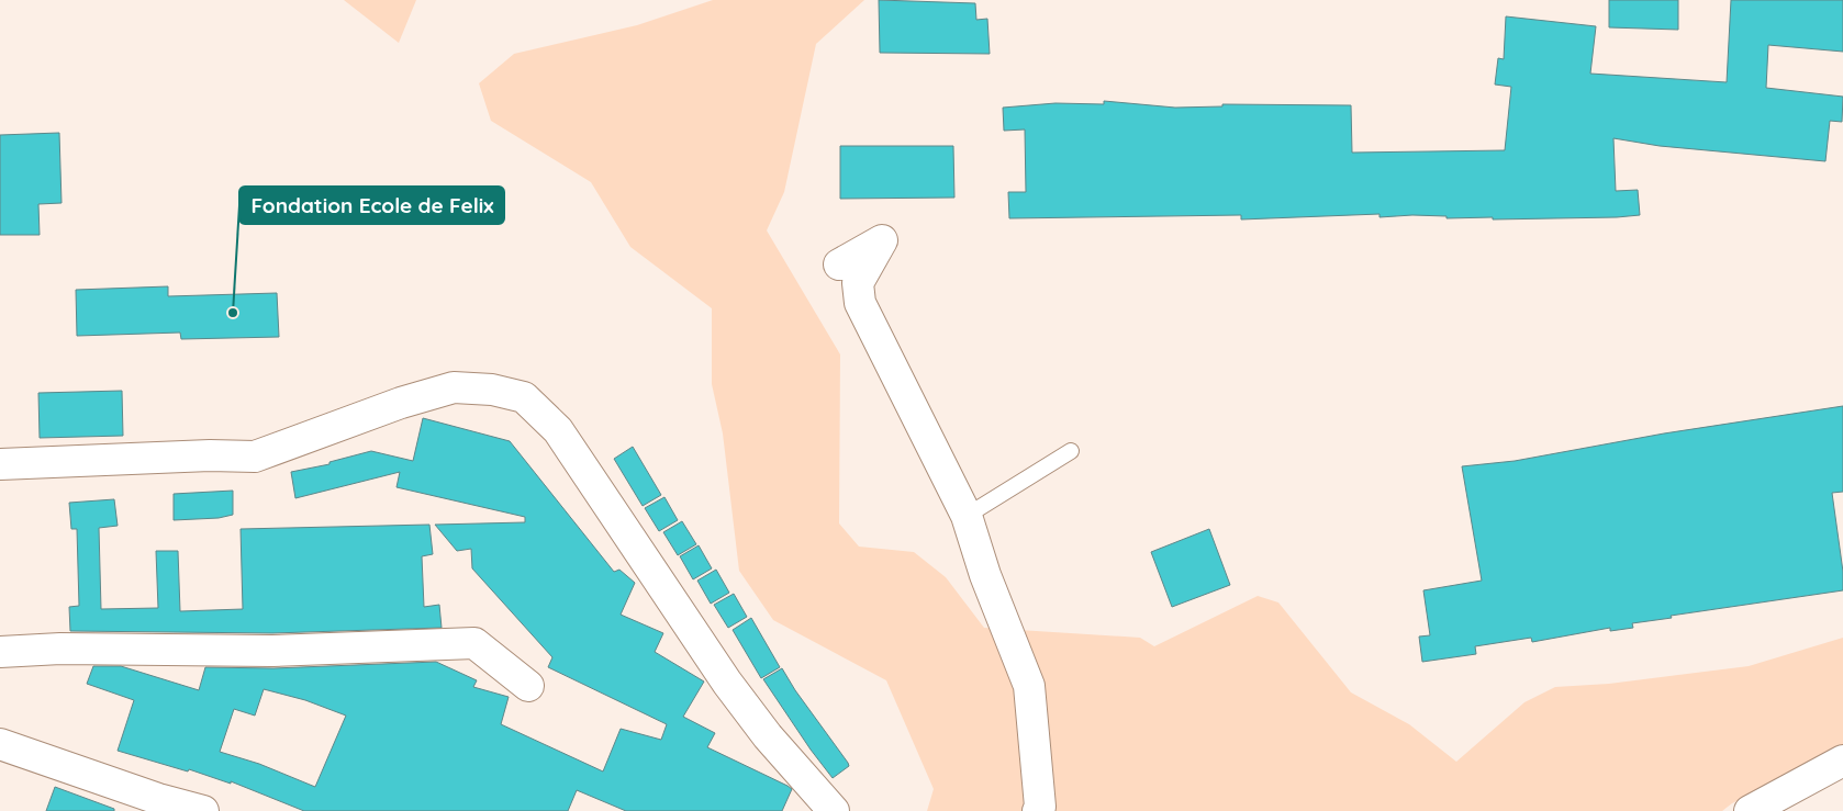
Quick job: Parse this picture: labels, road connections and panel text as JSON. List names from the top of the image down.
{
  "places": ["Fondation Ecole de Felix"]
}
